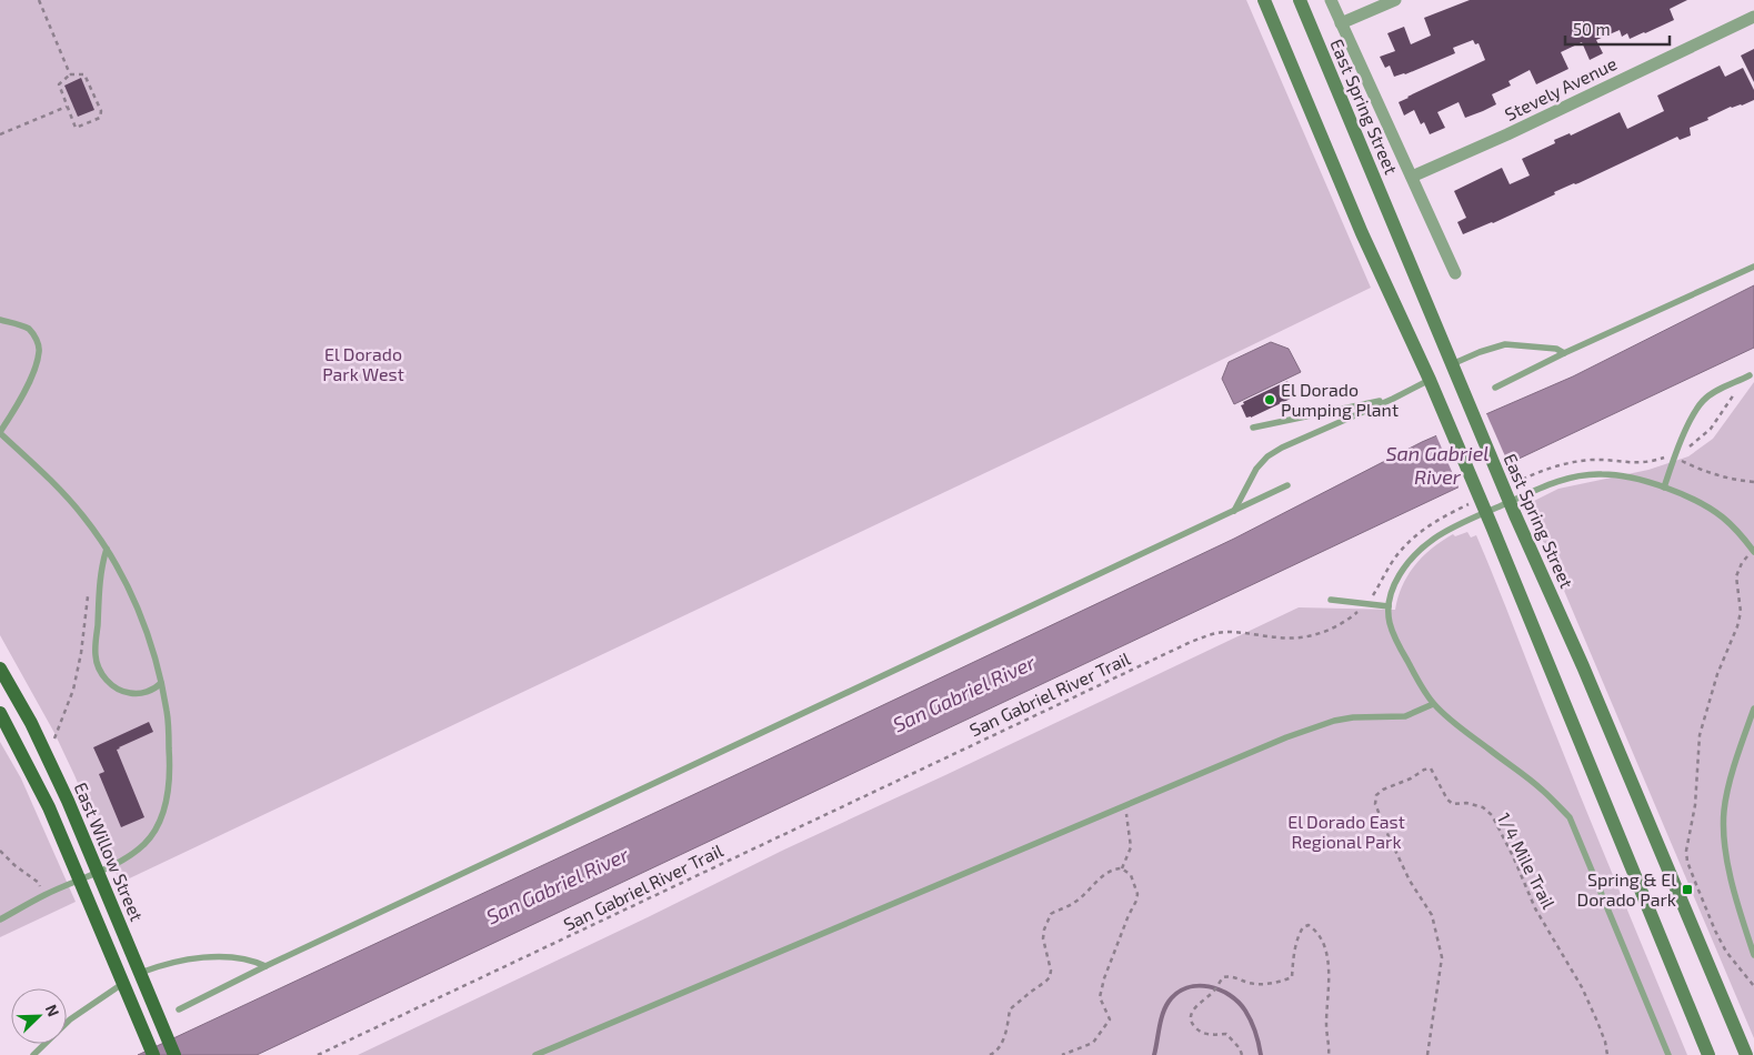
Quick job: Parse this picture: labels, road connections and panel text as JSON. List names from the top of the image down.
{
  "streets": {
    "main road": ["East Spring Street", "East Willow Street"],
    "street": ["Stevely Avenue"],
    "path": ["San Gabriel River Trail", "1/4 Mile Trail"]
  },
  "crossings": [
    ["Stevely Avenue", "East Spring Street"]
  ],
  "water": ["San Gabriel River"],
  "parks": ["El Dorado Park West", "El Dorado East Regional Park"],
  "places": {
    "other": ["El Dorado Pumping Plant"],
    "transit": ["Spring & El Dorado Park"]
  },
  "scale_bar": "50 m",
  "north": "top right"
}
